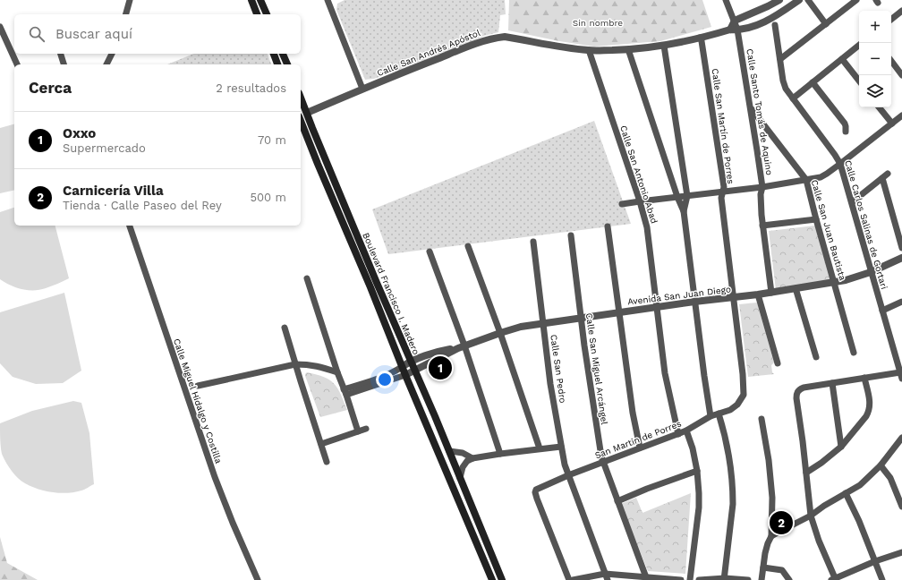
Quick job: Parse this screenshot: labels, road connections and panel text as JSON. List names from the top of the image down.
{
  "streets": {
    "main road": ["Boulevard Francisco I. Madero"],
    "street": [
      "Calle San Andrés Apóstol",
      "Calle Santo Tomás de Aquino",
      "Calle San Martín de Porres",
      "Calle San Antonio Abad",
      "Calle Carlos Salinas de Gortari",
      "Calle San Juan Bautista",
      "Avenida San Juan Diego",
      "Calle San Pedro",
      "Calle San Miguel Arcángel",
      "Calle Miguel Hidalgo y Costilla",
      "San Martin de Porres"
    ]
  },
  "crossings": [
    ["Calle San Andrés Apóstol", "Calle Santo Tomás de Aquino"],
    ["Calle San Andrés Apóstol", "Calle San Martín de Porres"],
    ["Calle San Andrés Apóstol", "Calle San Antonio Abad"],
    ["Calle San Andrés Apóstol", "Boulevard Francisco I. Madero"],
    ["Calle Santo Tomás de Aquino", "Calle San Juan Bautista"],
    ["Calle Santo Tomás de Aquino", "Avenida San Juan Diego"],
    ["Calle San Martín de Porres", "Avenida San Juan Diego"],
    ["Calle San Martín de Porres", "San Martin de Porres"],
    ["Calle San Antonio Abad", "Avenida San Juan Diego"],
    ["Calle San Antonio Abad", "San Martin de Porres"],
    ["Calle Carlos Salinas de Gortari", "Avenida San Juan Diego"],
    ["Calle San Juan Bautista", "Avenida San Juan Diego"],
    ["Boulevard Francisco I. Madero", "Avenida San Juan Diego"],
    ["Avenida San Juan Diego", "Calle San Pedro"],
    ["Avenida San Juan Diego", "Calle San Miguel Arcángel"],
    ["Calle San Pedro", "San Martin de Porres"],
    ["Calle San Miguel Arcángel", "San Martin de Porres"]
  ],
  "parks": ["Sin nombre"],
  "page": {
    "map_buttons": ["+", "−"],
    "search": "Buscar aquí",
    "heading": ["Cerca", "2 resultados"],
    "list": [
      {
        "mark": "1",
        "name": "Oxxo",
        "note": "Supermercado",
        "value": "70 m"
      },
      {
        "mark": "2",
        "name": "Carnicería Villa",
        "note": "Tienda · Calle Paseo del Rey",
        "value": "500 m"
      }
    ],
    "pins": ["1", "2"]
  }
}
